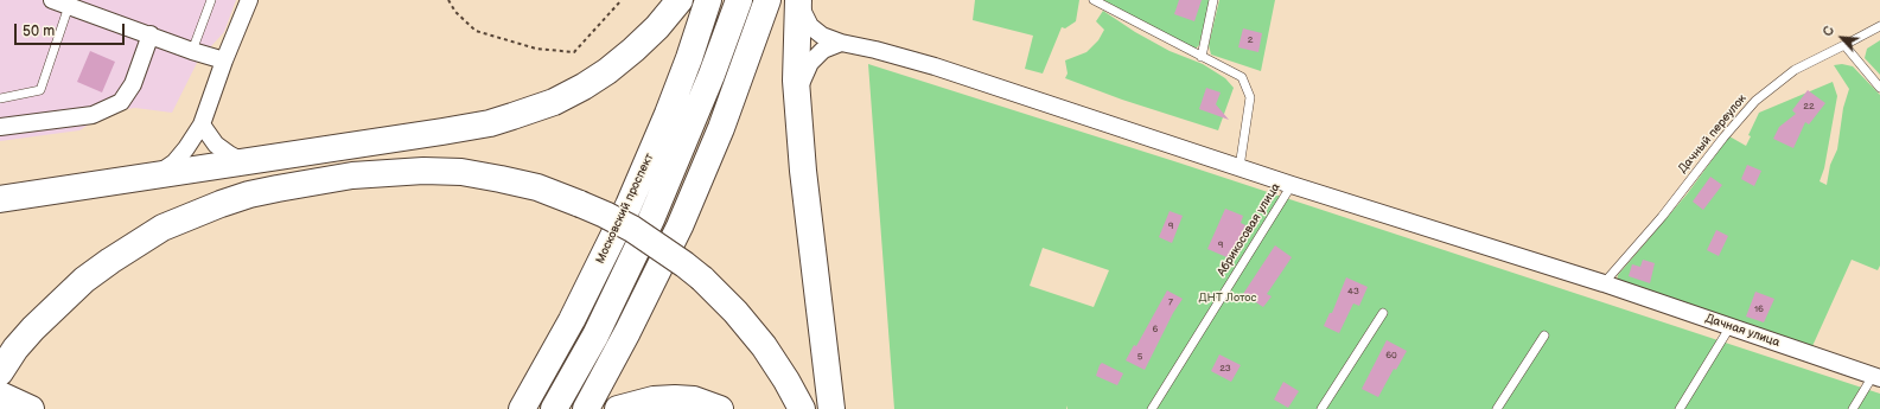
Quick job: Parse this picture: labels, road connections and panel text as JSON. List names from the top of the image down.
{
  "streets": {
    "highway": ["Московский проспект"],
    "street": ["Дачная улица"],
    "lane": ["Дачный переулок", "Абрикосовая улица"]
  },
  "crossings": [
    ["Дачный переулок", "Дачная улица"],
    ["Абрикосовая улица", "Дачная улица"]
  ],
  "parks": ["ДНТ Лотос"],
  "house_numbers": [
    "2",
    "22",
    "9",
    "9",
    "43",
    "7",
    "16",
    "6",
    "60",
    "5",
    "23"
  ],
  "scale_bar": "50 m",
  "north": "top left"
}
